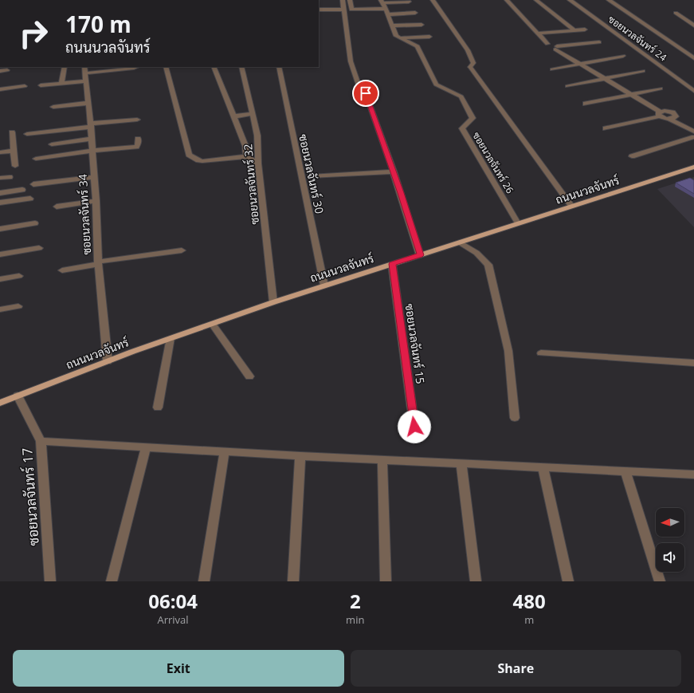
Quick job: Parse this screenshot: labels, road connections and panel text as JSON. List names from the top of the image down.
{
  "streets": {
    "main road": ["ถนนนวลจันทร์"],
    "street": [
      "ซอยนวลจันทร์ 24",
      "ซอยนวลจันทร์ 26",
      "ซอยนวลจันทร์ 30",
      "ซอยนวลจันทร์ 32",
      "ซอยนวลจันทร์ 34",
      "ซอยนวลจันทร์ 15",
      "ซอยนวลจันทร์ 17"
    ]
  },
  "crossings": [
    ["ซอยนวลจันทร์ 26", "ถนนนวลจันทร์"],
    ["ซอยนวลจันทร์ 30", "ถนนนวลจันทร์"],
    ["ซอยนวลจันทร์ 32", "ถนนนวลจันทร์"],
    ["ถนนนวลจันทร์", "ซอยนวลจันทร์ 34"],
    ["ถนนนวลจันทร์", "ซอยนวลจันทร์ 15"],
    ["ถนนนวลจันทร์", "ซอยนวลจันทร์ 17"]
  ],
  "north": "left",
  "page": {
    "turn": ["170 m", "ถนนนวลจันทร์"],
    "eta": [
      "06:04",
      "Arrival",
      "2",
      "min",
      "480",
      "m"
    ],
    "buttons": ["Exit", "Share"]
  }
}
